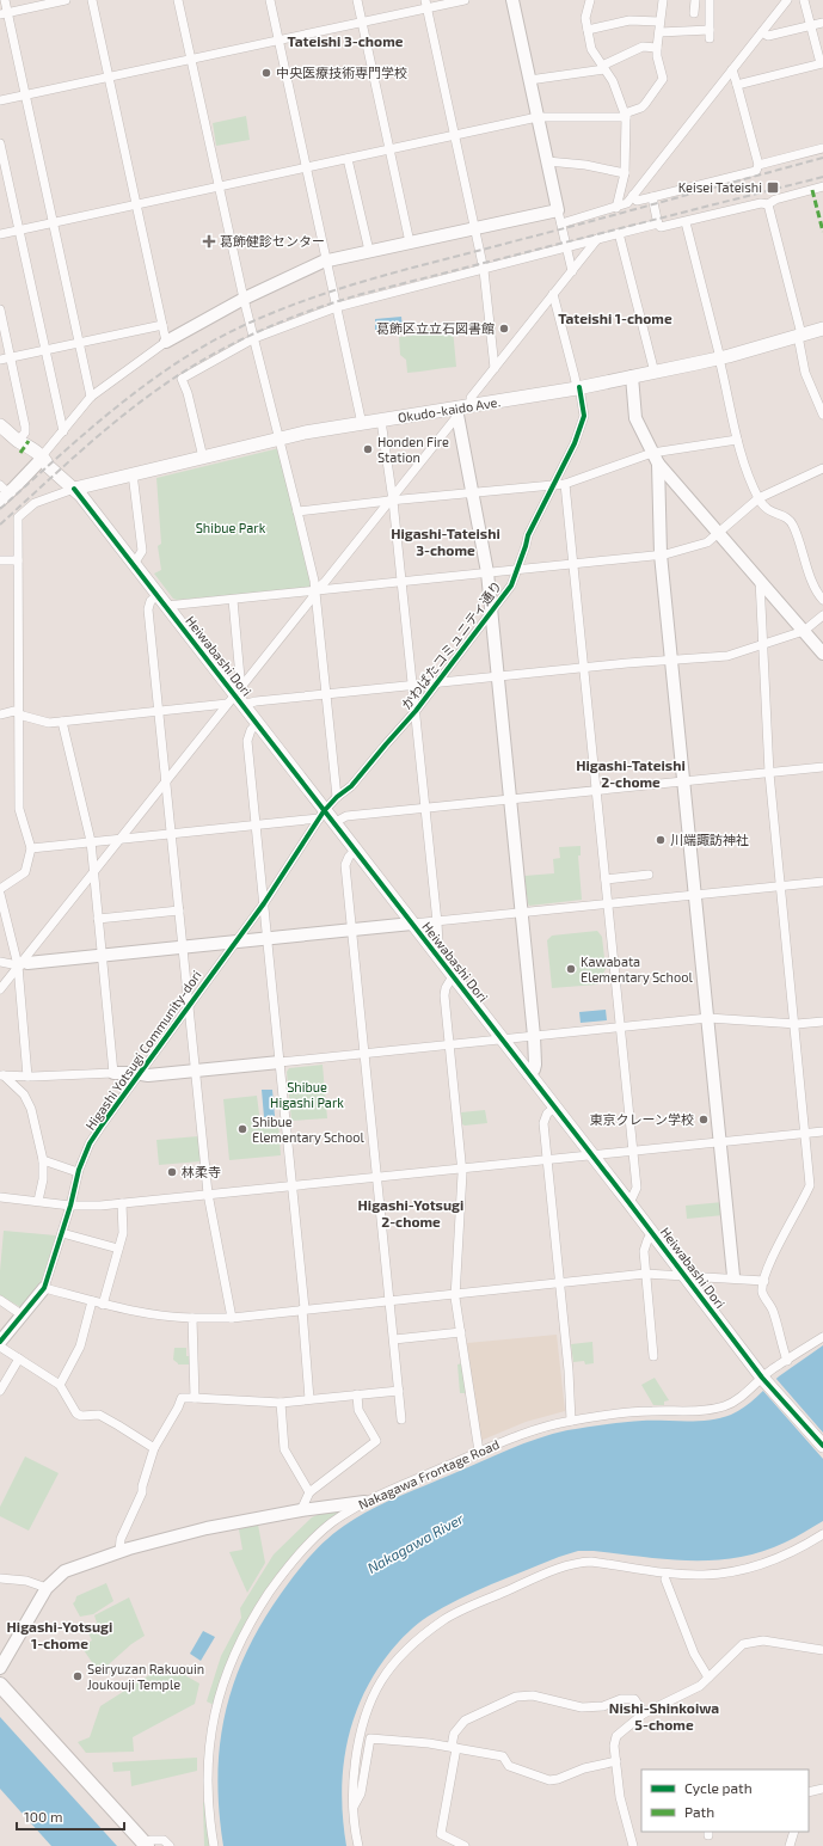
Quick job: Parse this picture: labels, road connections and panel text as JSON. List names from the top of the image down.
{
  "streets": {
    "main road": ["Okudo-kaido Ave.", "Heiwabashi Dori"],
    "street": ["かわばたコミュニティ通り", "Higashi Yotsugi Community-dori", "Nakagawa Frontage Road"]
  },
  "crossings": [
    ["Okudo-kaido Ave.", "かわばたコミュニティ通り"],
    ["Okudo-kaido Ave.", "Heiwabashi Dori"],
    ["かわばたコミュニティ通り", "Heiwabashi Dori"],
    ["かわばたコミュニティ通り", "Higashi Yotsugi Community-dori"],
    ["Heiwabashi Dori", "Higashi Yotsugi Community-dori"],
    ["Heiwabashi Dori", "Nakagawa Frontage Road"]
  ],
  "districts": [
    "Tateishi 3-chome",
    "Tateishi 1-chome",
    "Higashi-Tateishi 3-chome",
    "Higashi-Tateishi 2-chome",
    "Higashi-Yotsugi 2-chome",
    "Higashi-Yotsugi 1-chome",
    "Nishi-Shinkoiwa 5-chome"
  ],
  "water": ["Nakagawa River"],
  "parks": ["Shibue Park", "Shibue Higashi Park"],
  "places": {
    "other": [
      "中央医療技術専門学校",
      "葛飾区立立石図書館",
      "Honden Fire Station",
      "川端諏訪神社",
      "Kawabata Elementary School",
      "東京クレーン学校",
      "Shibue Elementary School",
      "林柔寺",
      "Seiryuzan Rakuouin Joukouji Temple"
    ],
    "transit": ["Keisei Tateishi"],
    "health": ["葛飾健診センター"]
  },
  "legend": ["Cycle path", "Path"],
  "scale_bar": "100 m"
}
